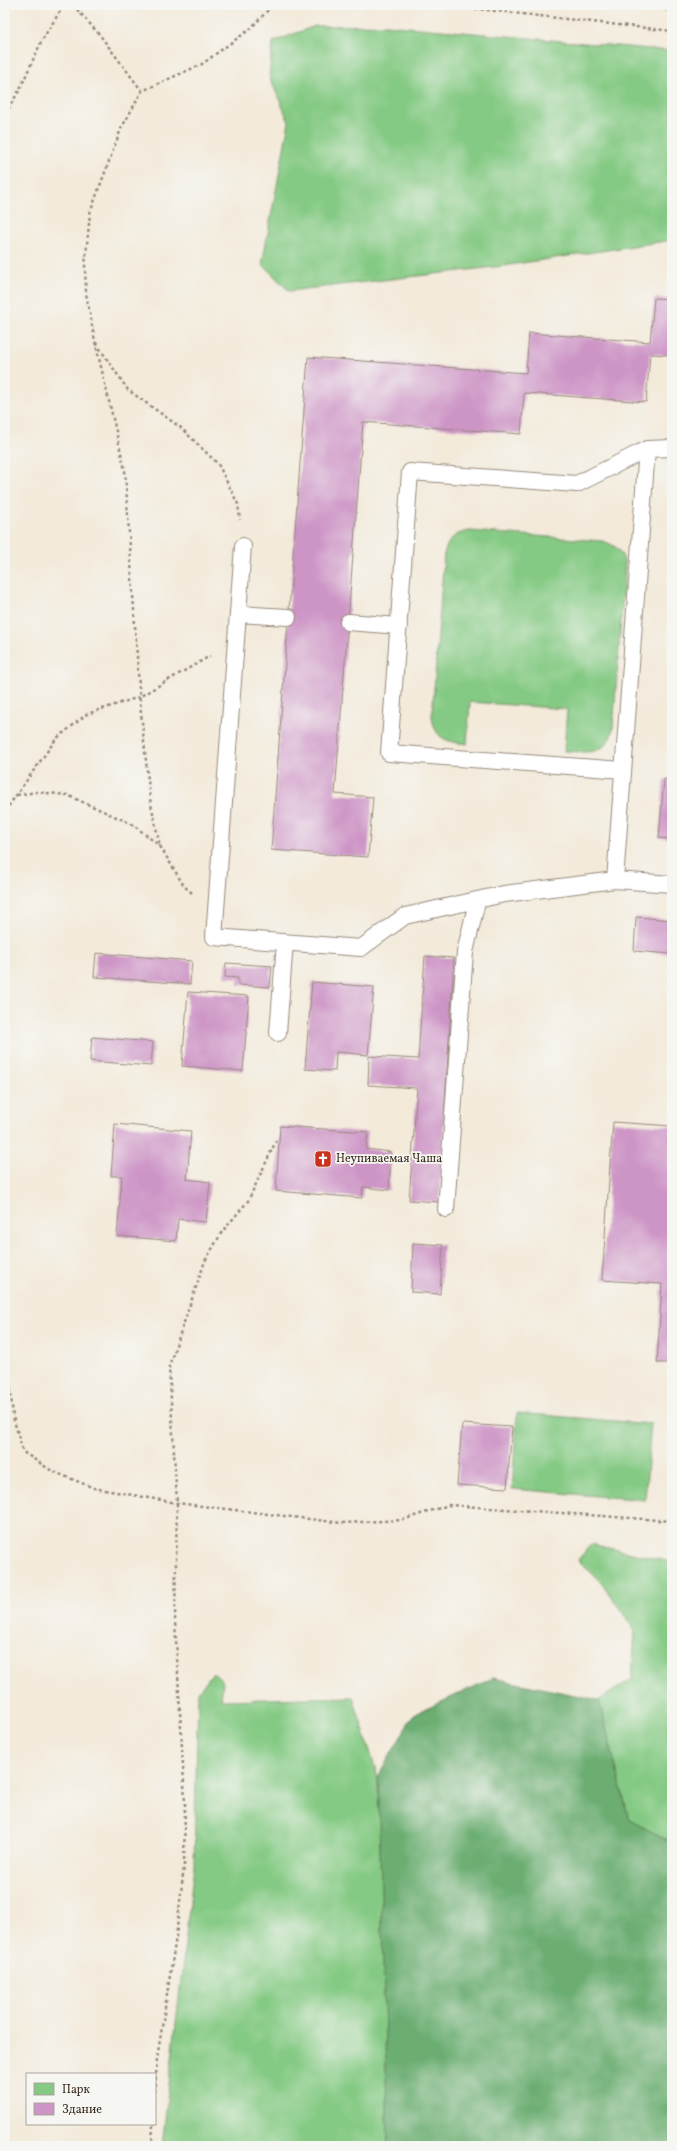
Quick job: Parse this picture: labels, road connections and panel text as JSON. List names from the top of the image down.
{
  "places": {
    "church": ["Неупиваемая Чаша"]
  },
  "legend": ["Парк", "Здание"]
}
